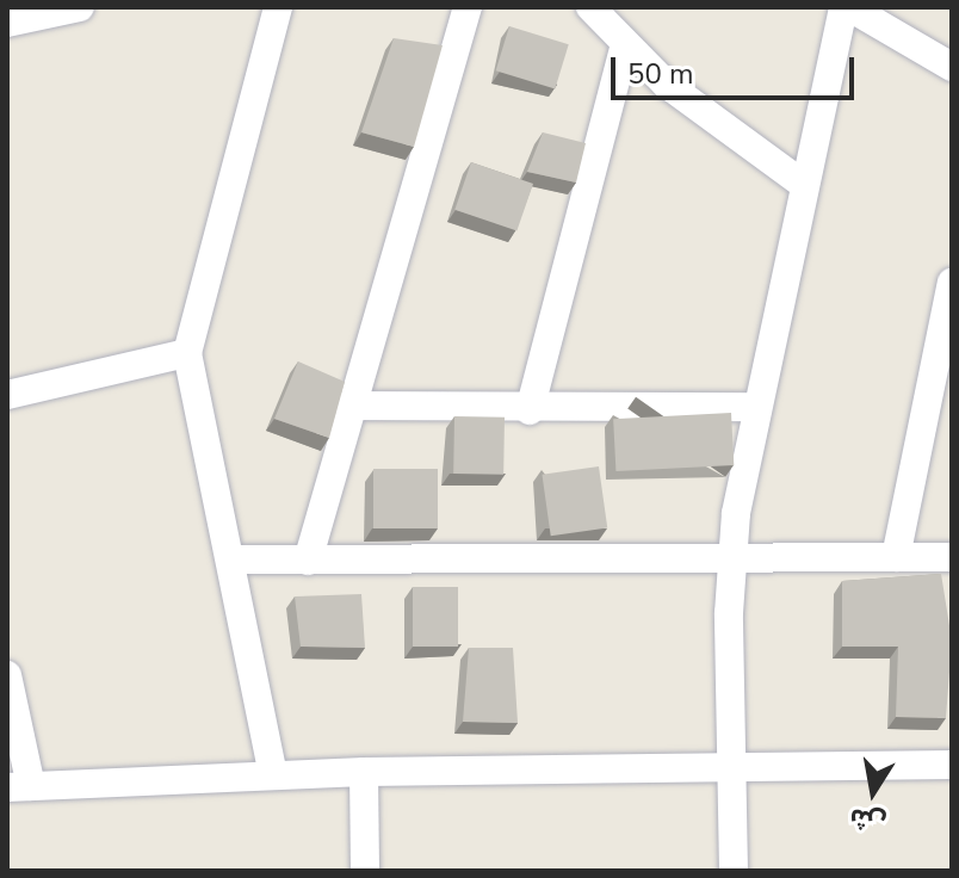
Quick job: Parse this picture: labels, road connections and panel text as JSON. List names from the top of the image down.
{
  "scale_bar": "50 m",
  "north": "bottom"
}
